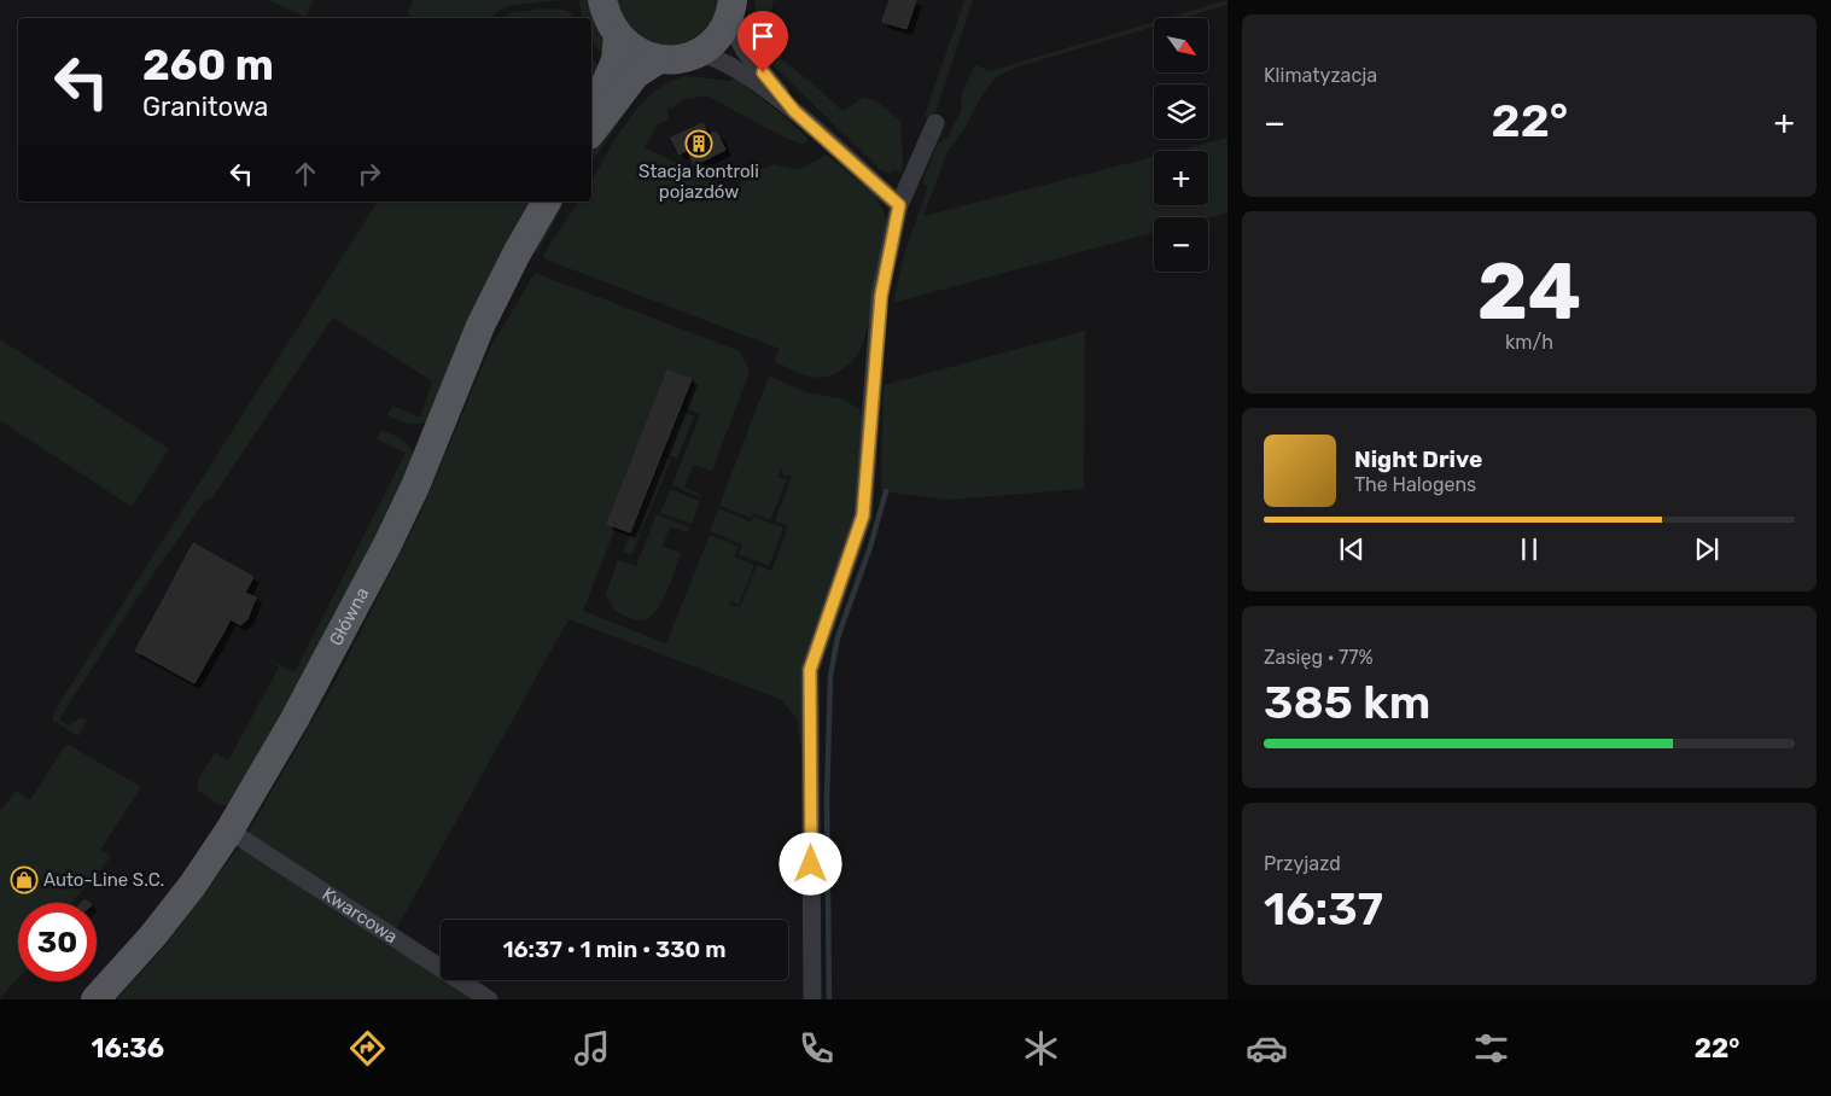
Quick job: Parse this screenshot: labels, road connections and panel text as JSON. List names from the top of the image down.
{
  "streets": {
    "main road": ["Główna"],
    "street": ["Kwarcowa"]
  },
  "crossings": [
    ["Główna", "Kwarcowa"]
  ],
  "places": {
    "building": ["Stacja kontroli pojazdów"],
    "shop": ["Auto-Line S.C."]
  },
  "north": "bottom right",
  "page": {
    "tile": [
      "Klimatyzacja",
      ["24", "km/h"],
      ["Zasięg · 77%", "385 km"],
      ["Przyjazd", "16:37"]
    ],
    "map_buttons": ["+", "−"],
    "turn": ["260 m", "Granitowa"],
    "heat": ["−", "22°", "+"],
    "song": ["Night Drive", "The Halogens"],
    "limit": "30",
    "trip": "16:37 · 1 min · 330 m",
    "tabs": ["16:36", "22°"]
  }
}
